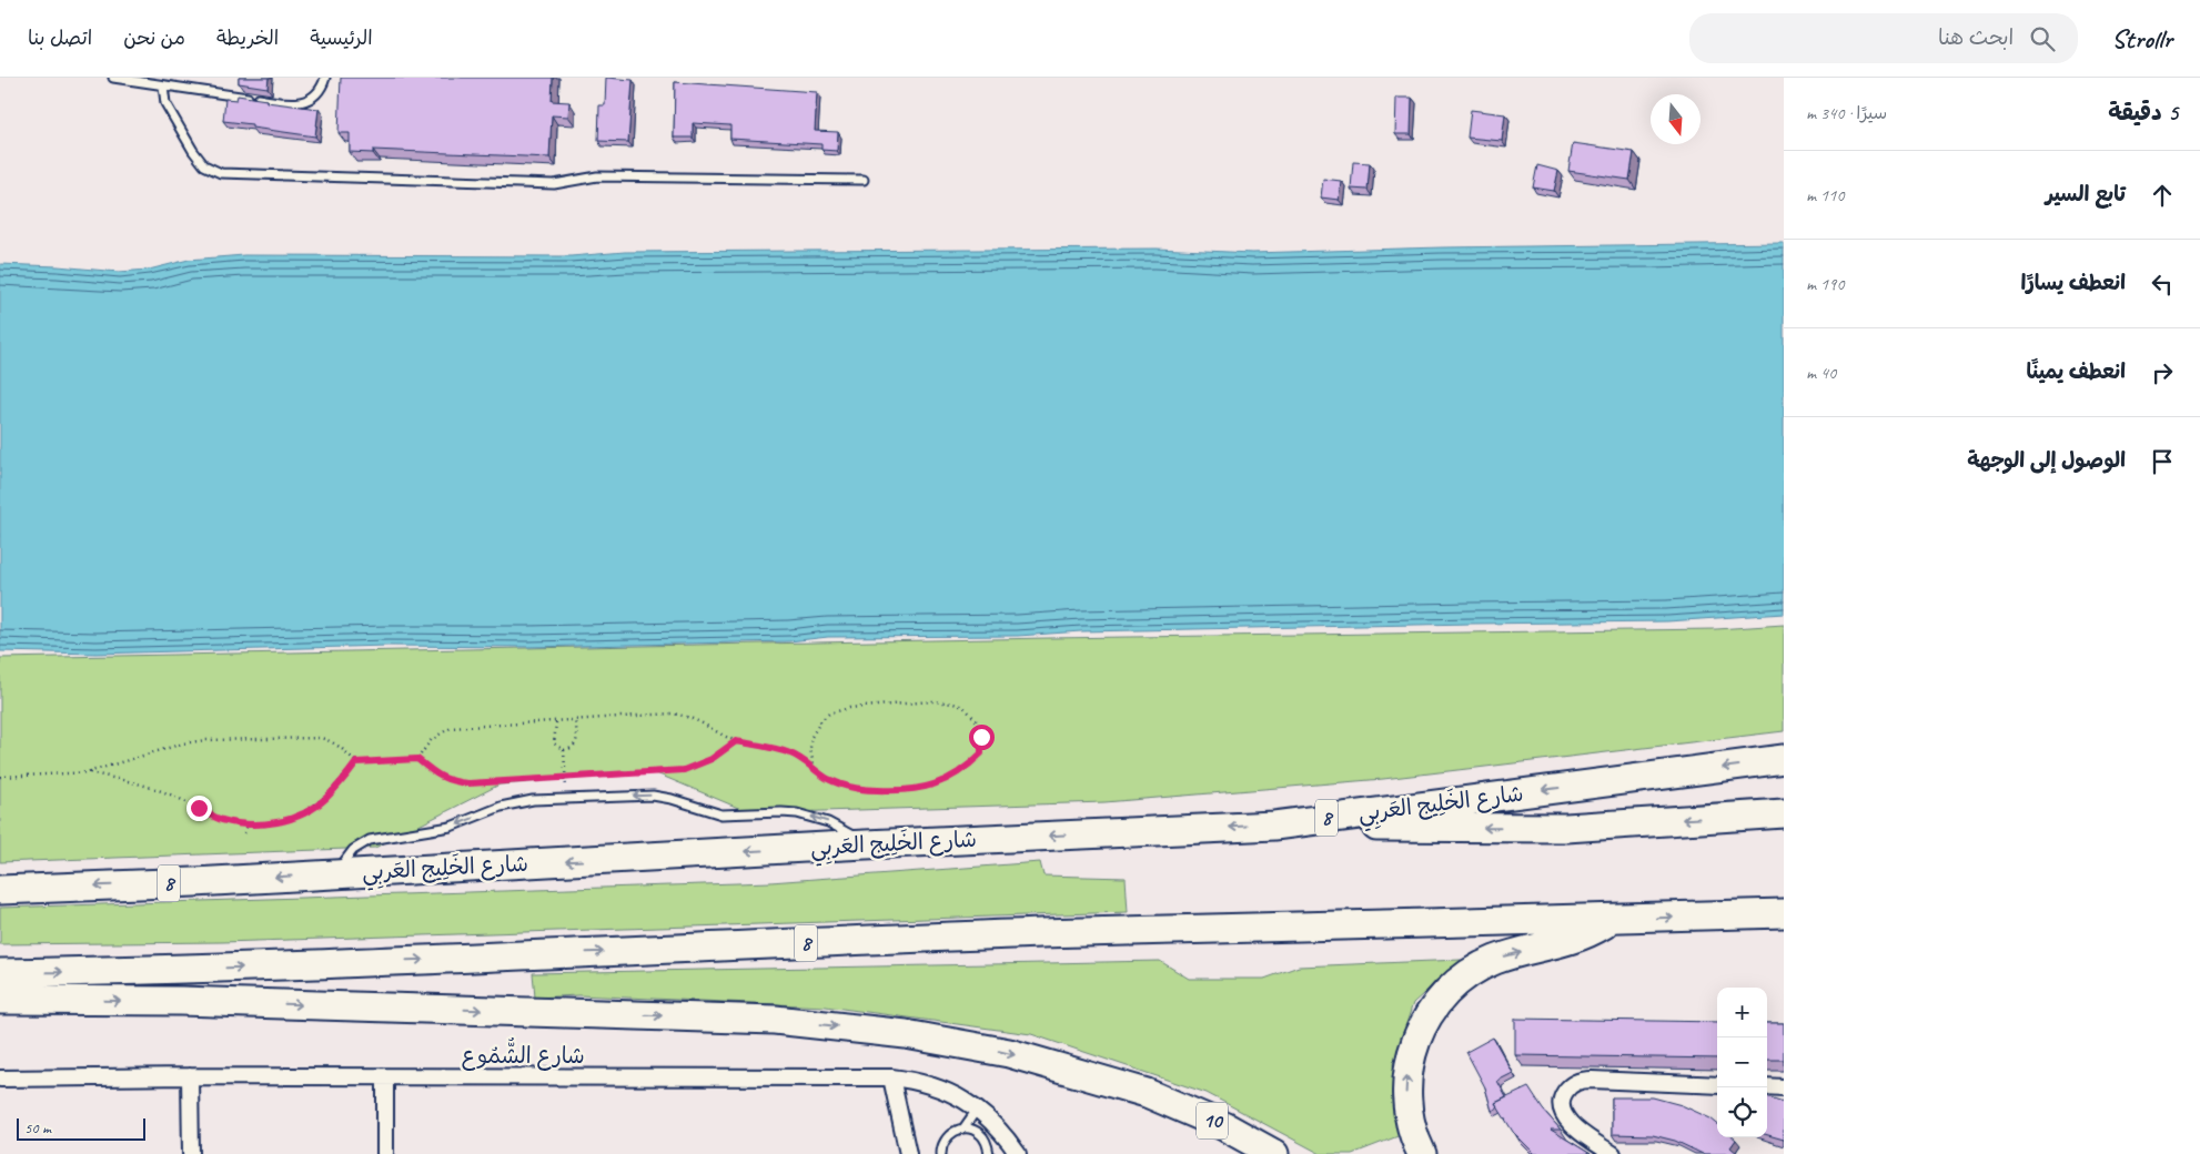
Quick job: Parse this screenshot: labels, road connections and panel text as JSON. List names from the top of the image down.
{
  "streets": {
    "highway": ["شارع الخَلِيج العَربِي", "8", "10"],
    "street": ["شارع الشُّمُوع"]
  },
  "scale_bar": "50 m",
  "north": "bottom",
  "page": {
    "header": "Strollr",
    "search": "ابحث هنا",
    "nav": [
      "الرئيسية",
      "الخريطة",
      "من نحن",
      "اتصل بنا"
    ],
    "heading": ["5 دقيقة", "سيرًا · 340 m"],
    "list": [
      ["تابع السير", "110 m"],
      ["انعطف يسارًا", "190 m"],
      ["انعطف يمينًا", "40 m"],
      "الوصول إلى الوجهة"
    ],
    "map_buttons": ["+", "−"],
    "scale": "50 m"
  }
}
